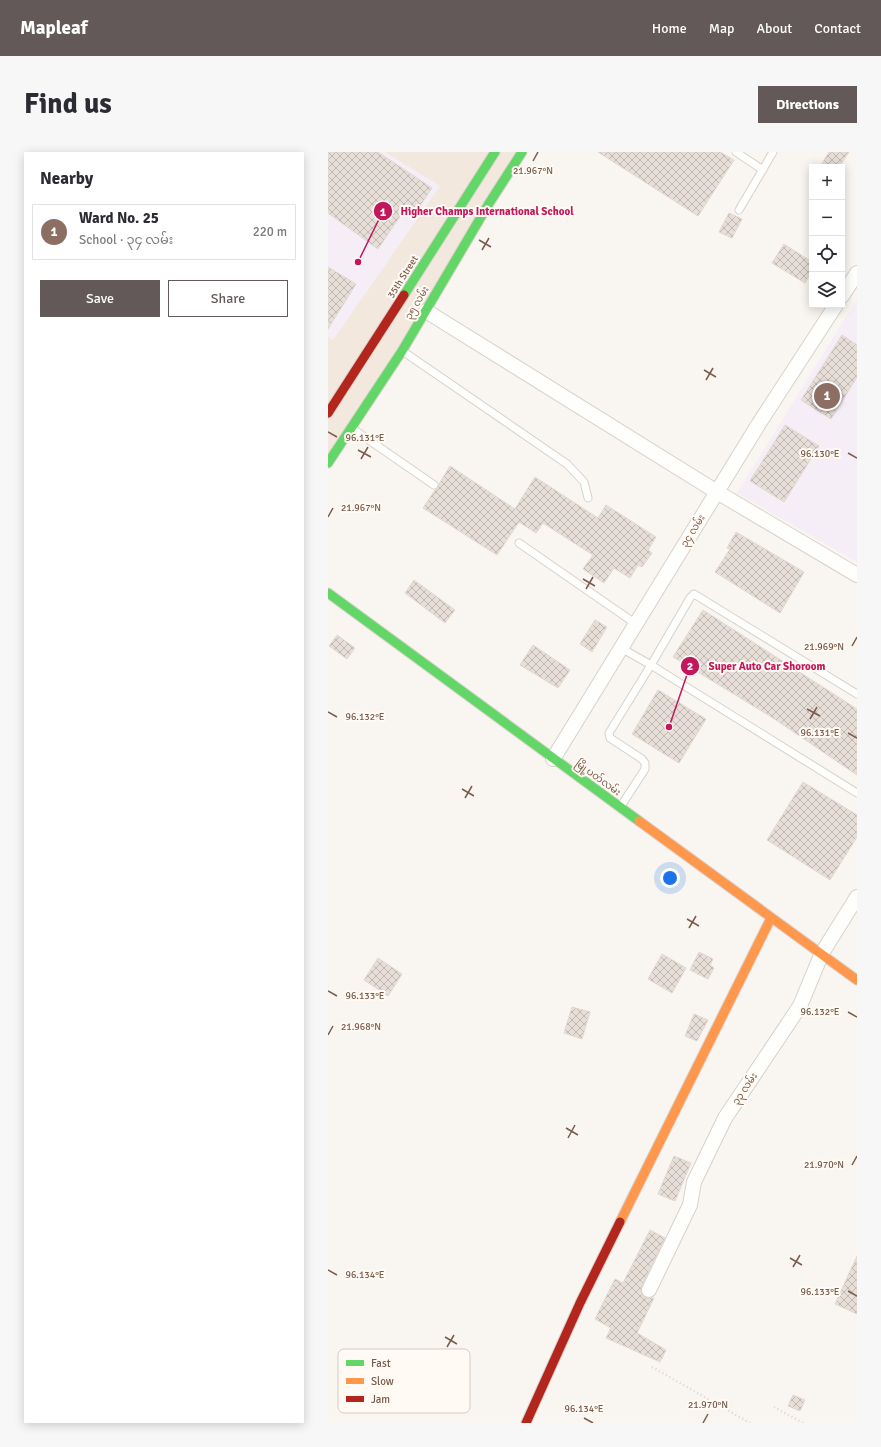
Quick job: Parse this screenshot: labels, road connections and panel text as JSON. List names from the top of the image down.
{
  "streets": {
    "main road": ["35th Street", "၃၅ လမ်း", "မြို့ပတ်လမ်း"],
    "street": ["၃၄ လမ်း", "၃၃ လမ်း"]
  },
  "crossings": [
    ["၃၄ လမ်း", "မြို့ပတ်လမ်း"],
    ["မြို့ပတ်လမ်း", "၃၃ လမ်း"]
  ],
  "places": ["Higher Champs International School", "Super Auto Car Shoroom"],
  "legend": ["Fast", "Slow", "Jam"],
  "page": {
    "header": "Mapleaf",
    "nav": [
      "Home",
      "Map",
      "About",
      "Contact"
    ],
    "buttons": [
      "Directions",
      ["Save", "Share"]
    ],
    "title": "Find us",
    "heading": "Nearby",
    "map_buttons": ["+", "−"],
    "list": [
      {
        "mark": "1",
        "name": "Ward No. 25",
        "note": "School · ၃၄ လမ်း",
        "value": "220 m"
      }
    ],
    "pins": "1"
  },
  "coordinates": [
    "21.967°N",
    "96.131°E",
    "96.130°E",
    "21.969°N",
    "96.132°E",
    "96.133°E",
    "21.968°N",
    "21.970°N",
    "96.134°E"
  ]
}
